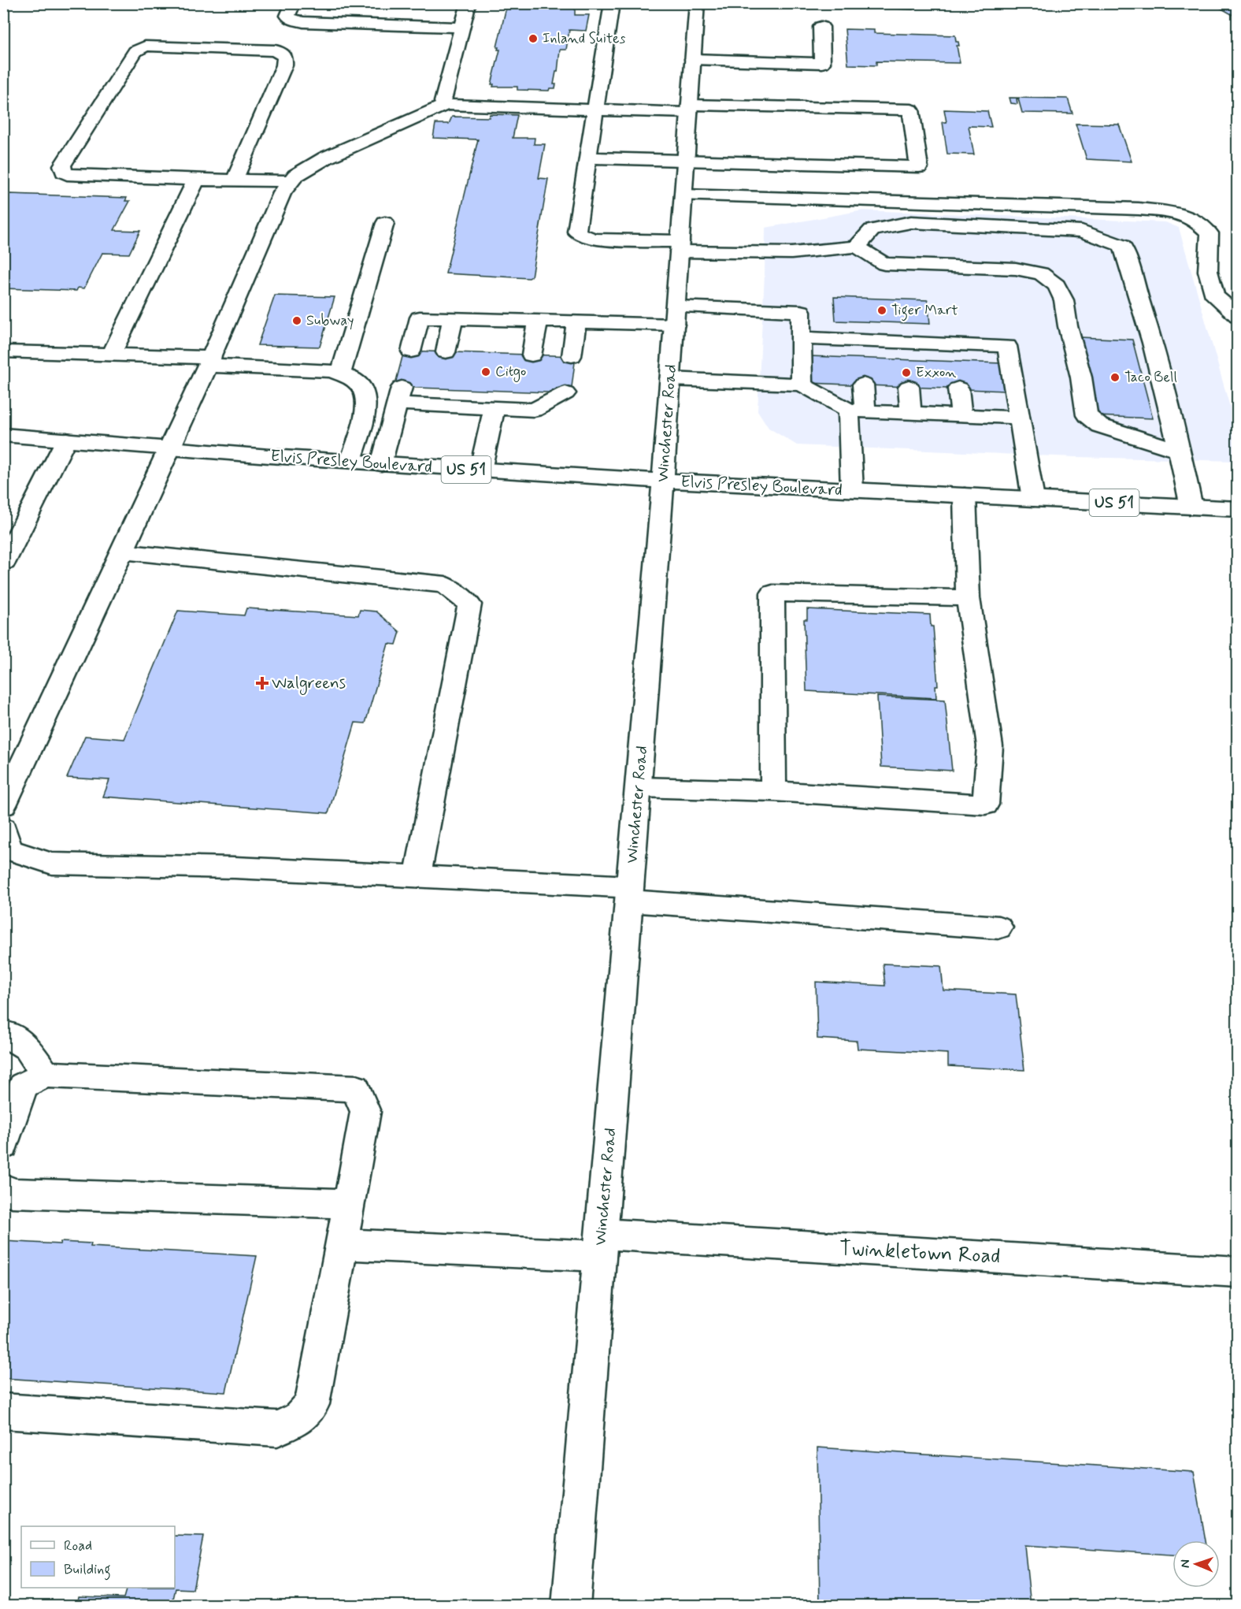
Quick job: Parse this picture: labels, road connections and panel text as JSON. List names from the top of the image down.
{
  "streets": {
    "main road": [
      "Winchester Road",
      "Elvis Presley Boulevard",
      "US 51",
      "Twinkletown Road"
    ]
  },
  "crossings": [
    ["Winchester Road", "Elvis Presley Boulevard"],
    ["Winchester Road", "Twinkletown Road"]
  ],
  "places": {
    "other": [
      "Inland Suites",
      "Tiger Mart",
      "Subway",
      "Citgo",
      "Exxon",
      "Taco Bell"
    ],
    "health": ["Walgreens"]
  },
  "legend": ["Road", "Building"],
  "north": "left"
}
